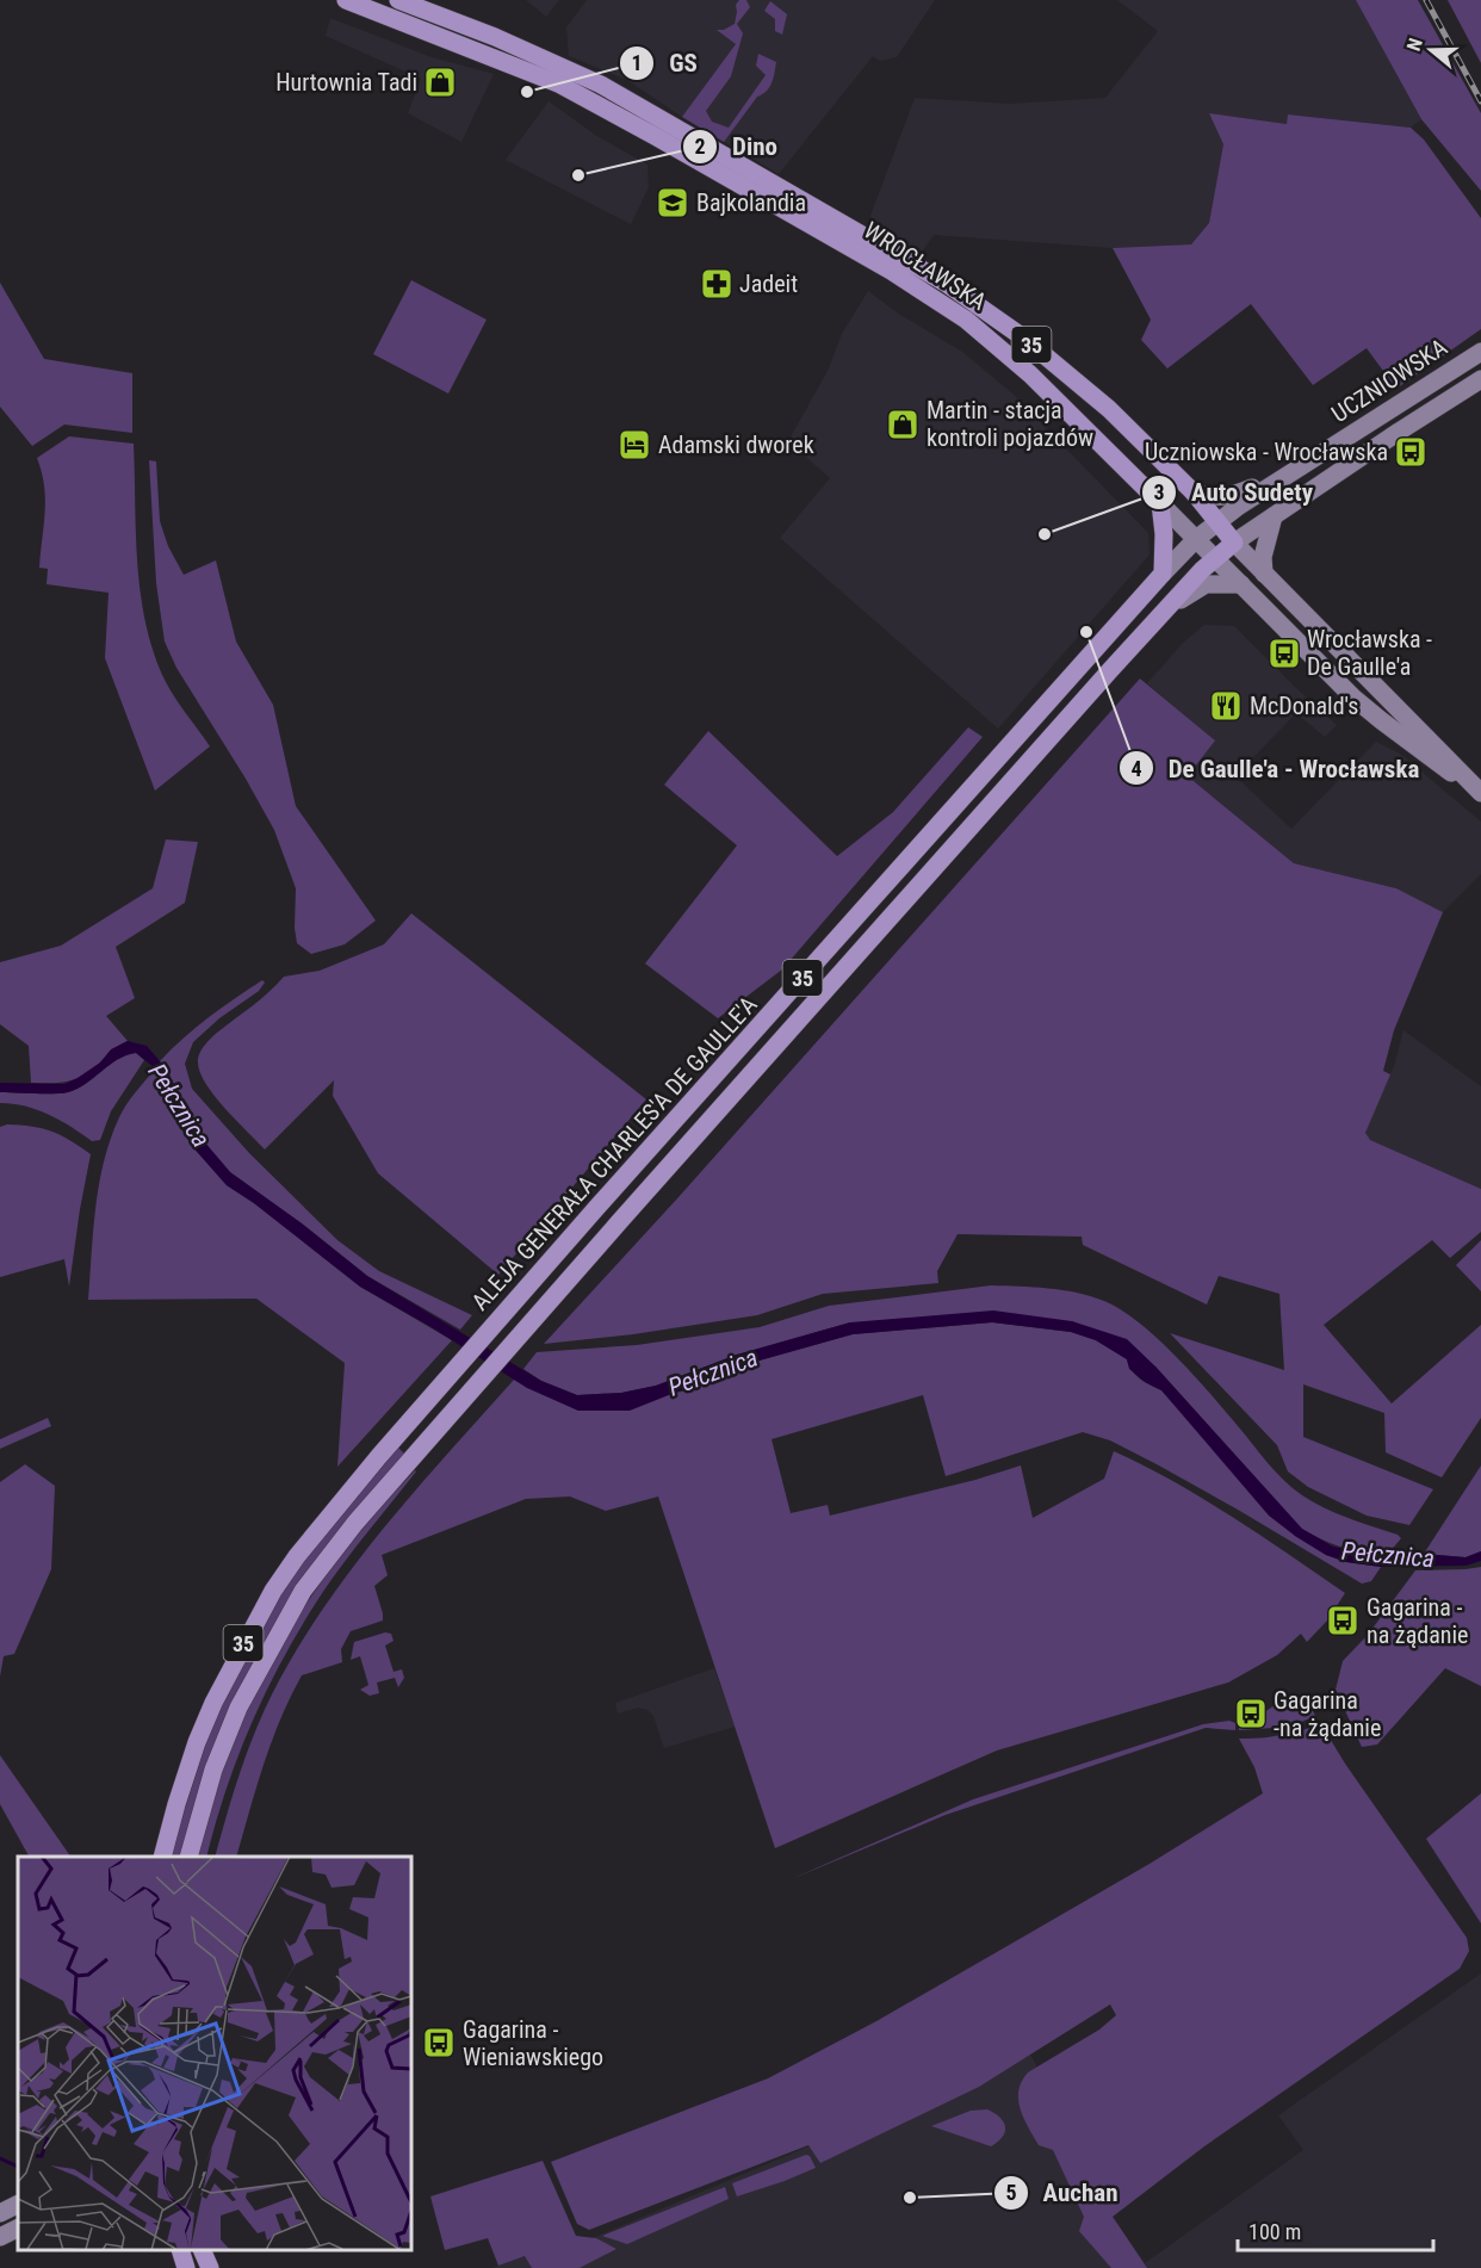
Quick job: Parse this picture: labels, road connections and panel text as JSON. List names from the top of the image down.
{
  "streets": {
    "main road": [
      "WROCŁAWSKA",
      "35",
      "UCZNIOWSKA",
      "ALEJA GENERAŁA CHARLES'A DE GAULLE'A"
    ]
  },
  "crossings": [
    ["WROCŁAWSKA", "35"],
    ["WROCŁAWSKA", "UCZNIOWSKA"],
    ["WROCŁAWSKA", "ALEJA GENERAŁA CHARLES'A DE GAULLE'A"],
    ["35", "UCZNIOWSKA"],
    ["UCZNIOWSKA", "ALEJA GENERAŁA CHARLES'A DE GAULLE'A"]
  ],
  "water": ["Pełcznica"],
  "places": {
    "shop": ["Hurtownia Tadi", "Martin - stacja kontroli pojazdów"],
    "other": [
      "GS",
      "Dino",
      "Auto Sudety",
      "De Gaulle'a - Wrocławska",
      "Auchan"
    ],
    "school or university": ["Bajkolandia"],
    "pharmacy": ["Jadeit"],
    "hotel": ["Adamski dworek"],
    "bus stop": [
      "Uczniowska - Wrocławska",
      "Wrocławska - De Gaulle'a",
      "Gagarina - na żądanie",
      "Gagarina -na żądanie",
      "Gagarina - Wieniawskiego"
    ],
    "restaurant": ["McDonald's"]
  },
  "scale_bar": "100 m",
  "north": "left"
}
